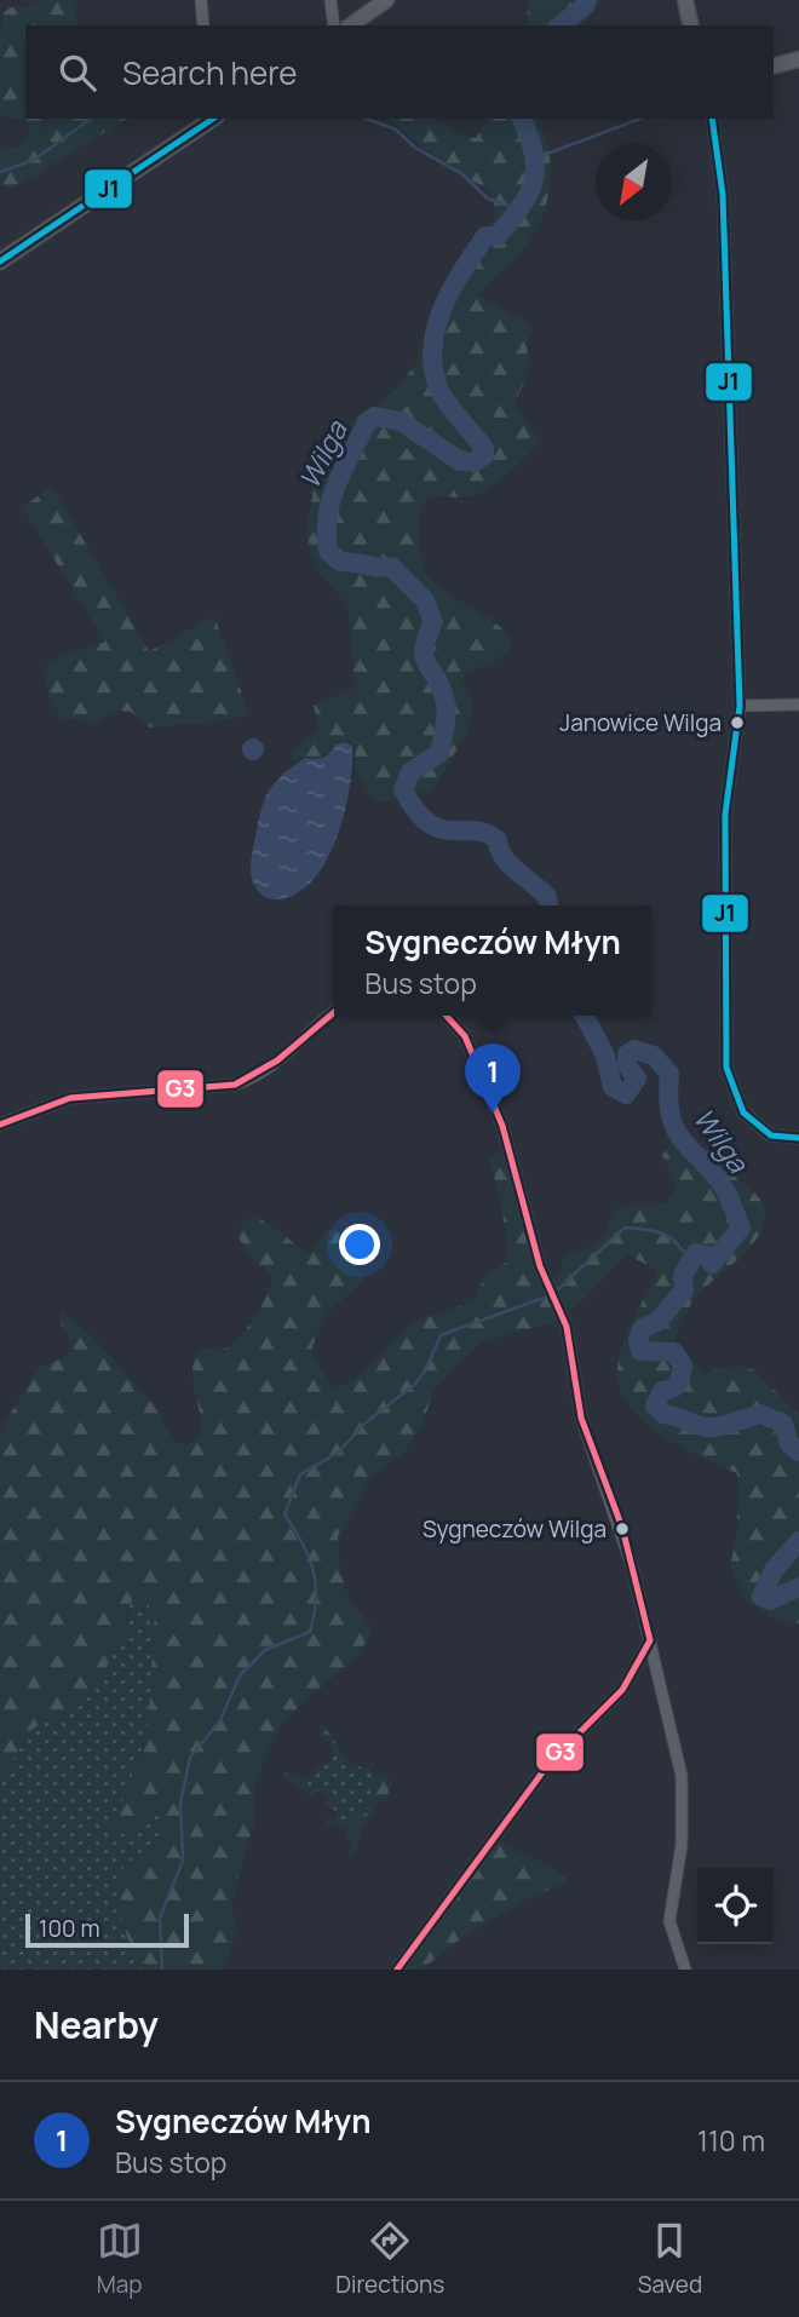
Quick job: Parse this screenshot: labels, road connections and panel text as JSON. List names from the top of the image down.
{
  "water": ["Wilga"],
  "places": ["Janowice Wilga", "Sygneczów Wilga"],
  "lines": ["transit line J1", "transit line G3"],
  "scale_bar": "100 m",
  "north": "bottom left",
  "page": {
    "search": "Search here",
    "popup": ["Sygneczów Młyn", "Bus stop"],
    "pins": "1",
    "scale": "100 m",
    "heading": "Nearby",
    "list": [
      {
        "mark": "1",
        "name": "Sygneczów Młyn",
        "note": "Bus stop",
        "value": "110 m"
      }
    ],
    "nav": ["Map", "Directions", "Saved"]
  }
}
